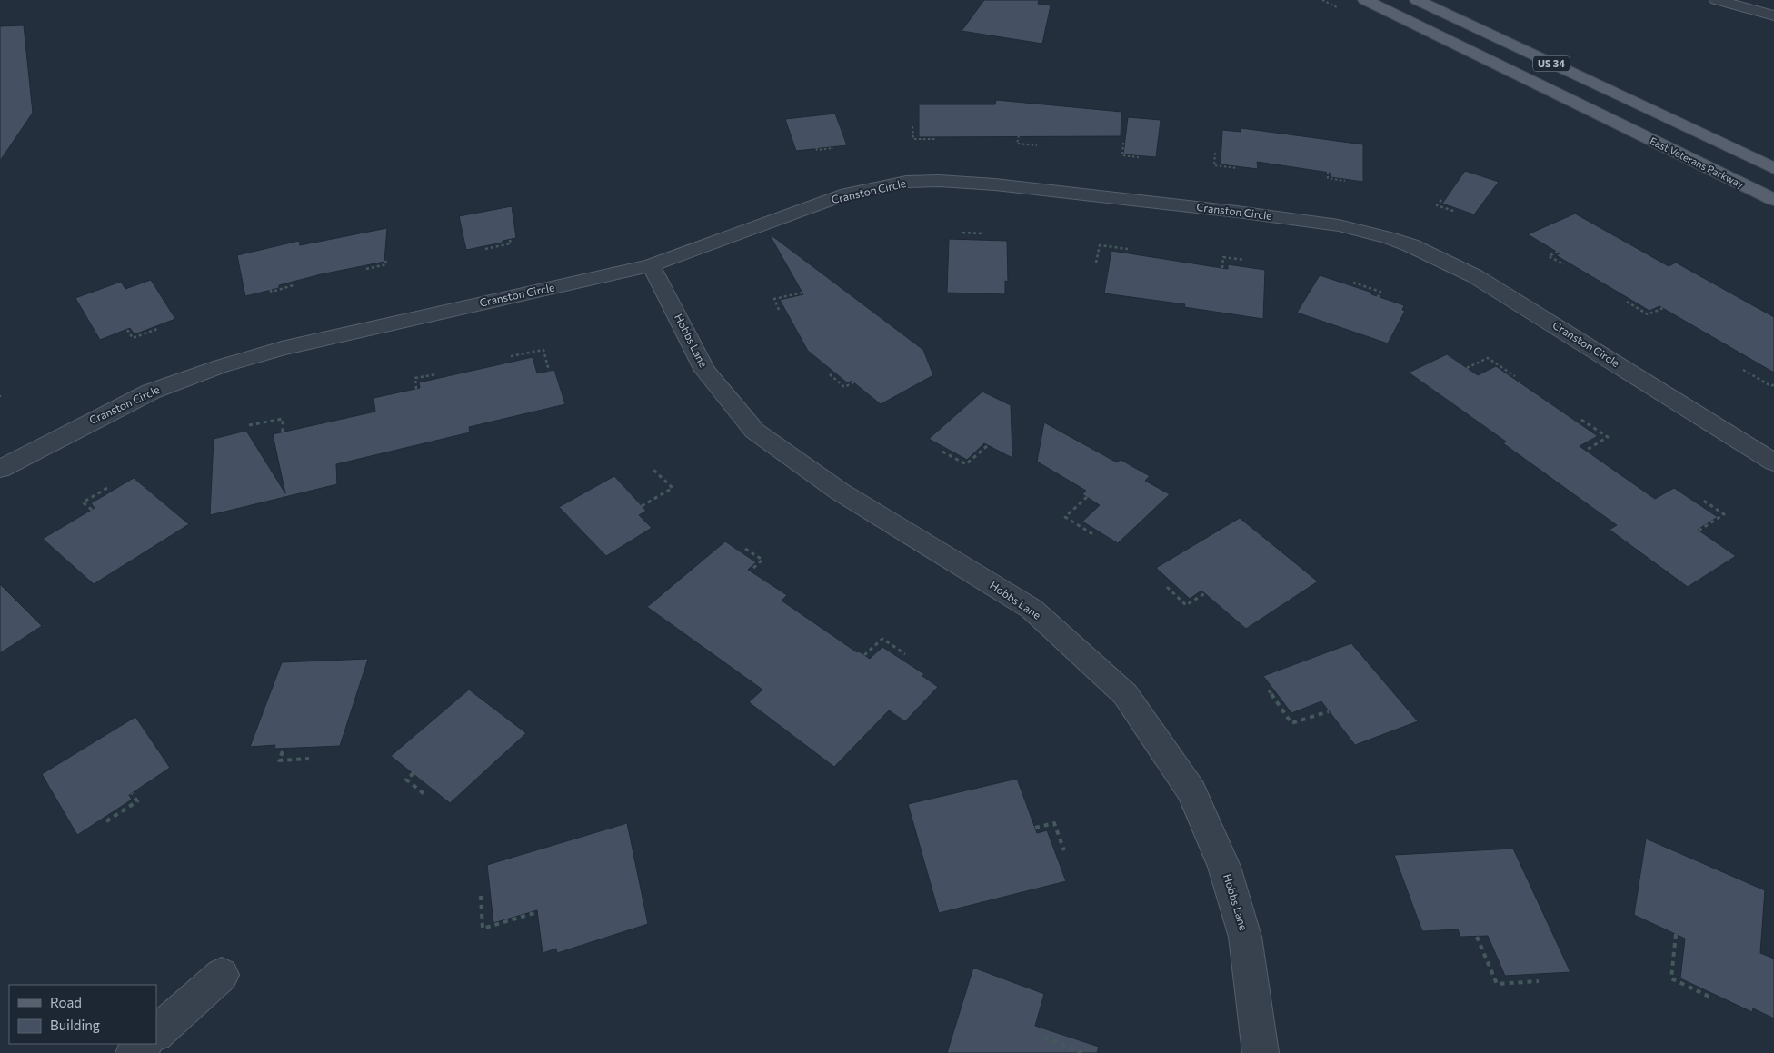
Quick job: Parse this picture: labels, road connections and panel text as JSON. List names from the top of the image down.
{
  "streets": {
    "main road": ["US 34", "East Veterans Parkway"],
    "street": ["Cranston Circle", "Hobbs Lane"]
  },
  "crossings": [
    ["Cranston Circle", "Hobbs Lane"]
  ],
  "legend": ["Road", "Building"]
}
